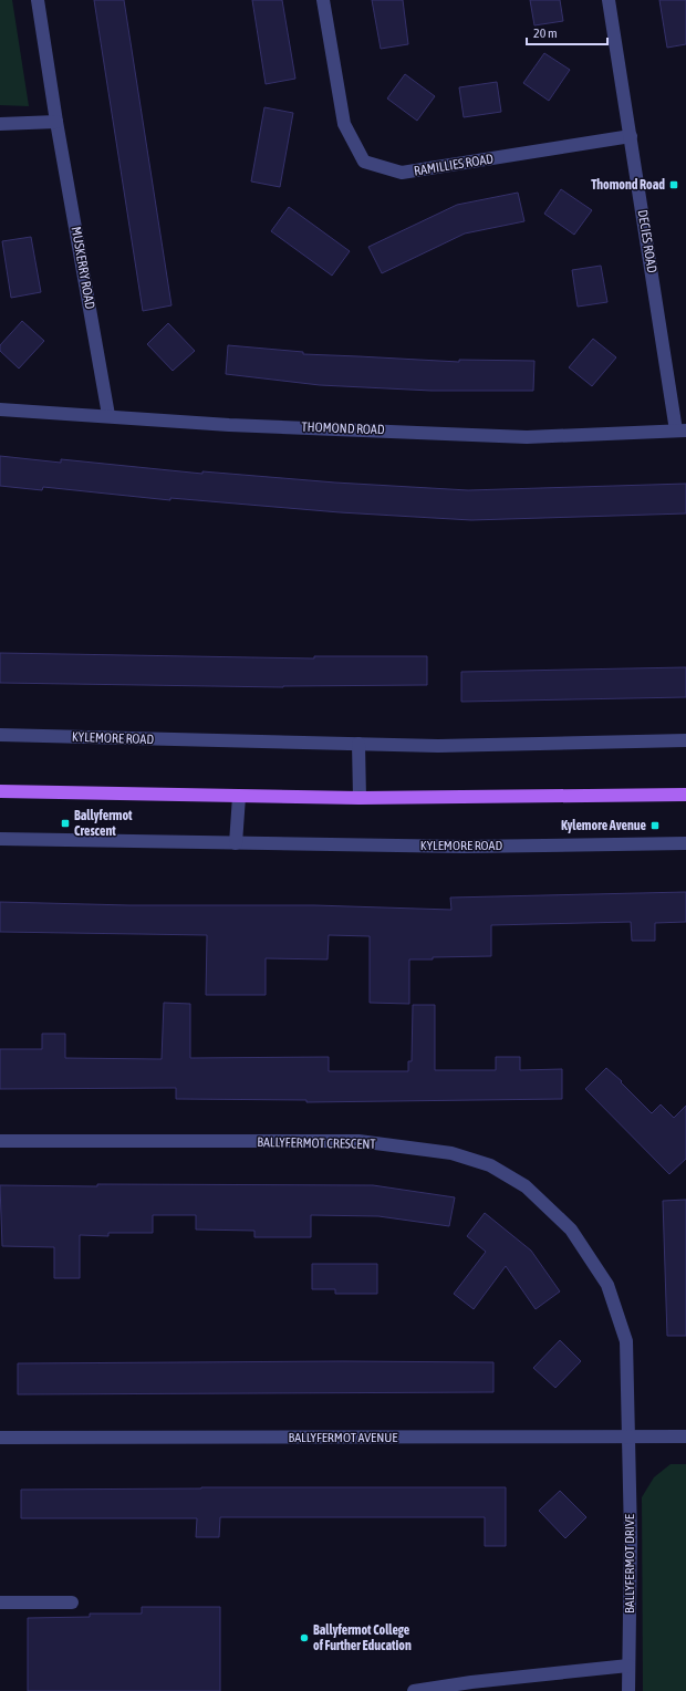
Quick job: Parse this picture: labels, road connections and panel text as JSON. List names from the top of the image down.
{
  "streets": {
    "street": [
      "RAMILLIES ROAD",
      "DECIES ROAD",
      "MUSKERRY ROAD",
      "THOMOND ROAD",
      "KYLEMORE ROAD",
      "BALLYFERMOT CRESCENT",
      "BALLYFERMOT AVENUE",
      "BALLYFERMOT DRIVE"
    ]
  },
  "crossings": [
    ["RAMILLIES ROAD", "DECIES ROAD"],
    ["DECIES ROAD", "THOMOND ROAD"],
    ["MUSKERRY ROAD", "THOMOND ROAD"],
    ["BALLYFERMOT CRESCENT", "BALLYFERMOT AVENUE"],
    ["BALLYFERMOT CRESCENT", "BALLYFERMOT DRIVE"],
    ["BALLYFERMOT AVENUE", "BALLYFERMOT DRIVE"]
  ],
  "places": {
    "transit": ["Thomond Road", "Ballyfermot Crescent", "Kylemore Avenue"],
    "other": ["Ballyfermot College of Further Education"]
  },
  "scale_bar": "20 m"
}
